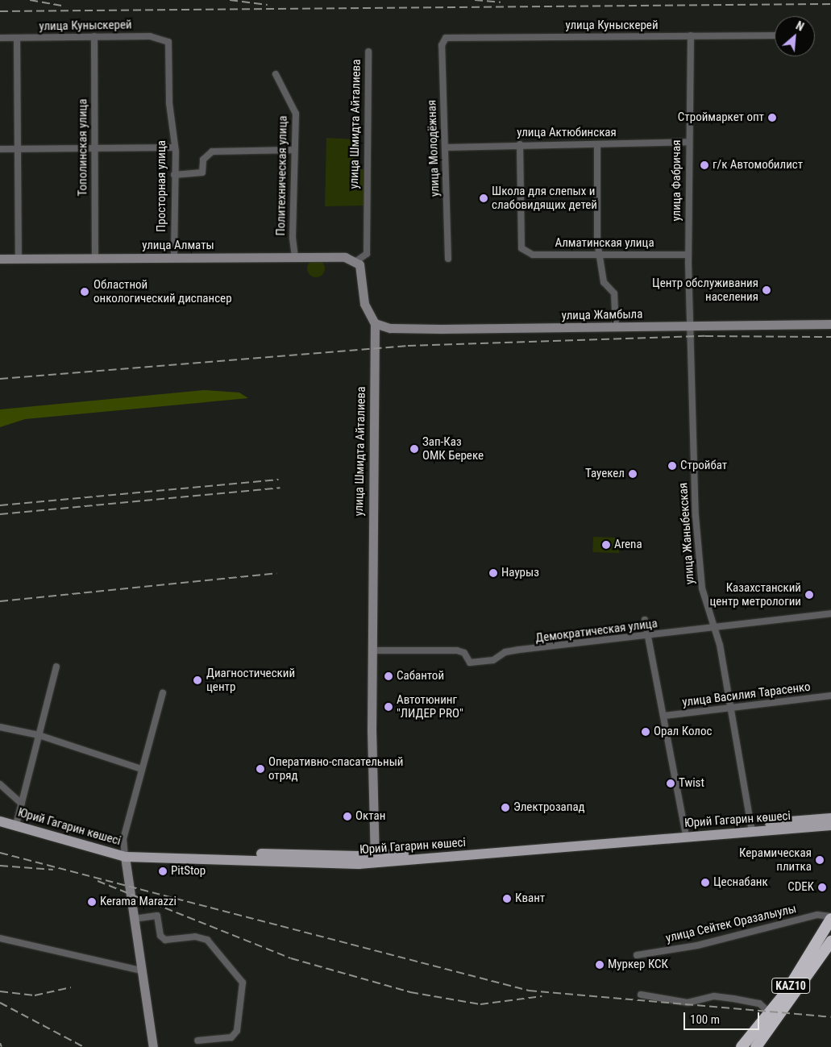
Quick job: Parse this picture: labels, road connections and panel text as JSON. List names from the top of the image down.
{
  "streets": {
    "highway": ["KAZ10"],
    "main road": ["Юрий Гагарин көшесі"],
    "street": [
      "улица Куныскерей",
      "улица Шмидта Айталиева",
      "улица Актюбинская",
      "Тополинская улица",
      "улица Молодёжная",
      "Политехническая улица",
      "улица Фабричая",
      "Просторная улица",
      "Алматинская улица",
      "улица Алматы",
      "улица Жамбыла",
      "улица Жаныбекская",
      "Демократическая улица",
      "улица Василия Тарасенко",
      "улица Сейтек Оразалыулы"
    ]
  },
  "crossings": [
    ["улица Куныскерей", "Тополинская улица"],
    ["улица Куныскерей", "улица Молодёжная"],
    ["улица Куныскерей", "улица Фабричая"],
    ["улица Куныскерей", "Просторная улица"],
    ["улица Шмидта Айталиева", "улица Алматы"],
    ["улица Шмидта Айталиева", "улица Жамбыла"],
    ["улица Шмидта Айталиева", "Демократическая улица"],
    ["улица Шмидта Айталиева", "Юрий Гагарин көшесі"],
    ["улица Актюбинская", "улица Молодёжная"],
    ["улица Актюбинская", "улица Фабричая"],
    ["улица Актюбинская", "Алматинская улица"],
    ["Тополинская улица", "улица Алматы"],
    ["Политехническая улица", "улица Алматы"],
    ["улица Фабричая", "Алматинская улица"],
    ["улица Фабричая", "улица Жамбыла"],
    ["улица Фабричая", "улица Жаныбекская"],
    ["Просторная улица", "улица Алматы"],
    ["улица Жамбыла", "улица Жаныбекская"],
    ["улица Жаныбекская", "Демократическая улица"],
    ["улица Жаныбекская", "улица Василия Тарасенко"],
    ["улица Жаныбекская", "Юрий Гагарин көшесі"],
    ["улица Сейтек Оразалыулы", "KAZ10"]
  ],
  "places": [
    "Строймаркет опт",
    "г/к Автомобилист",
    "Школа для слепых и слабовидящих детей",
    "Центр обслуживания наcеления",
    "Областной онкологический диспансер",
    "Зап-Каз ОМК Береке",
    "Стройбат",
    "Тауекел",
    "Arena",
    "Наурыз",
    "Казахстанский центр метрологии",
    "Сабантой",
    "Диагностический центр",
    "Автотюнинг \"ЛИДЕР PRO\"",
    "Орал Колос",
    "Оперативно-спасательный отряд",
    "Twist",
    "Электрозапад",
    "Октан",
    "Керамическая плитка",
    "PitStop",
    "Цеснабанк",
    "CDEK",
    "Квант",
    "Kerama Marazzi",
    "Муркер КСК"
  ],
  "scale_bar": "100 m",
  "north": "top right"
}
